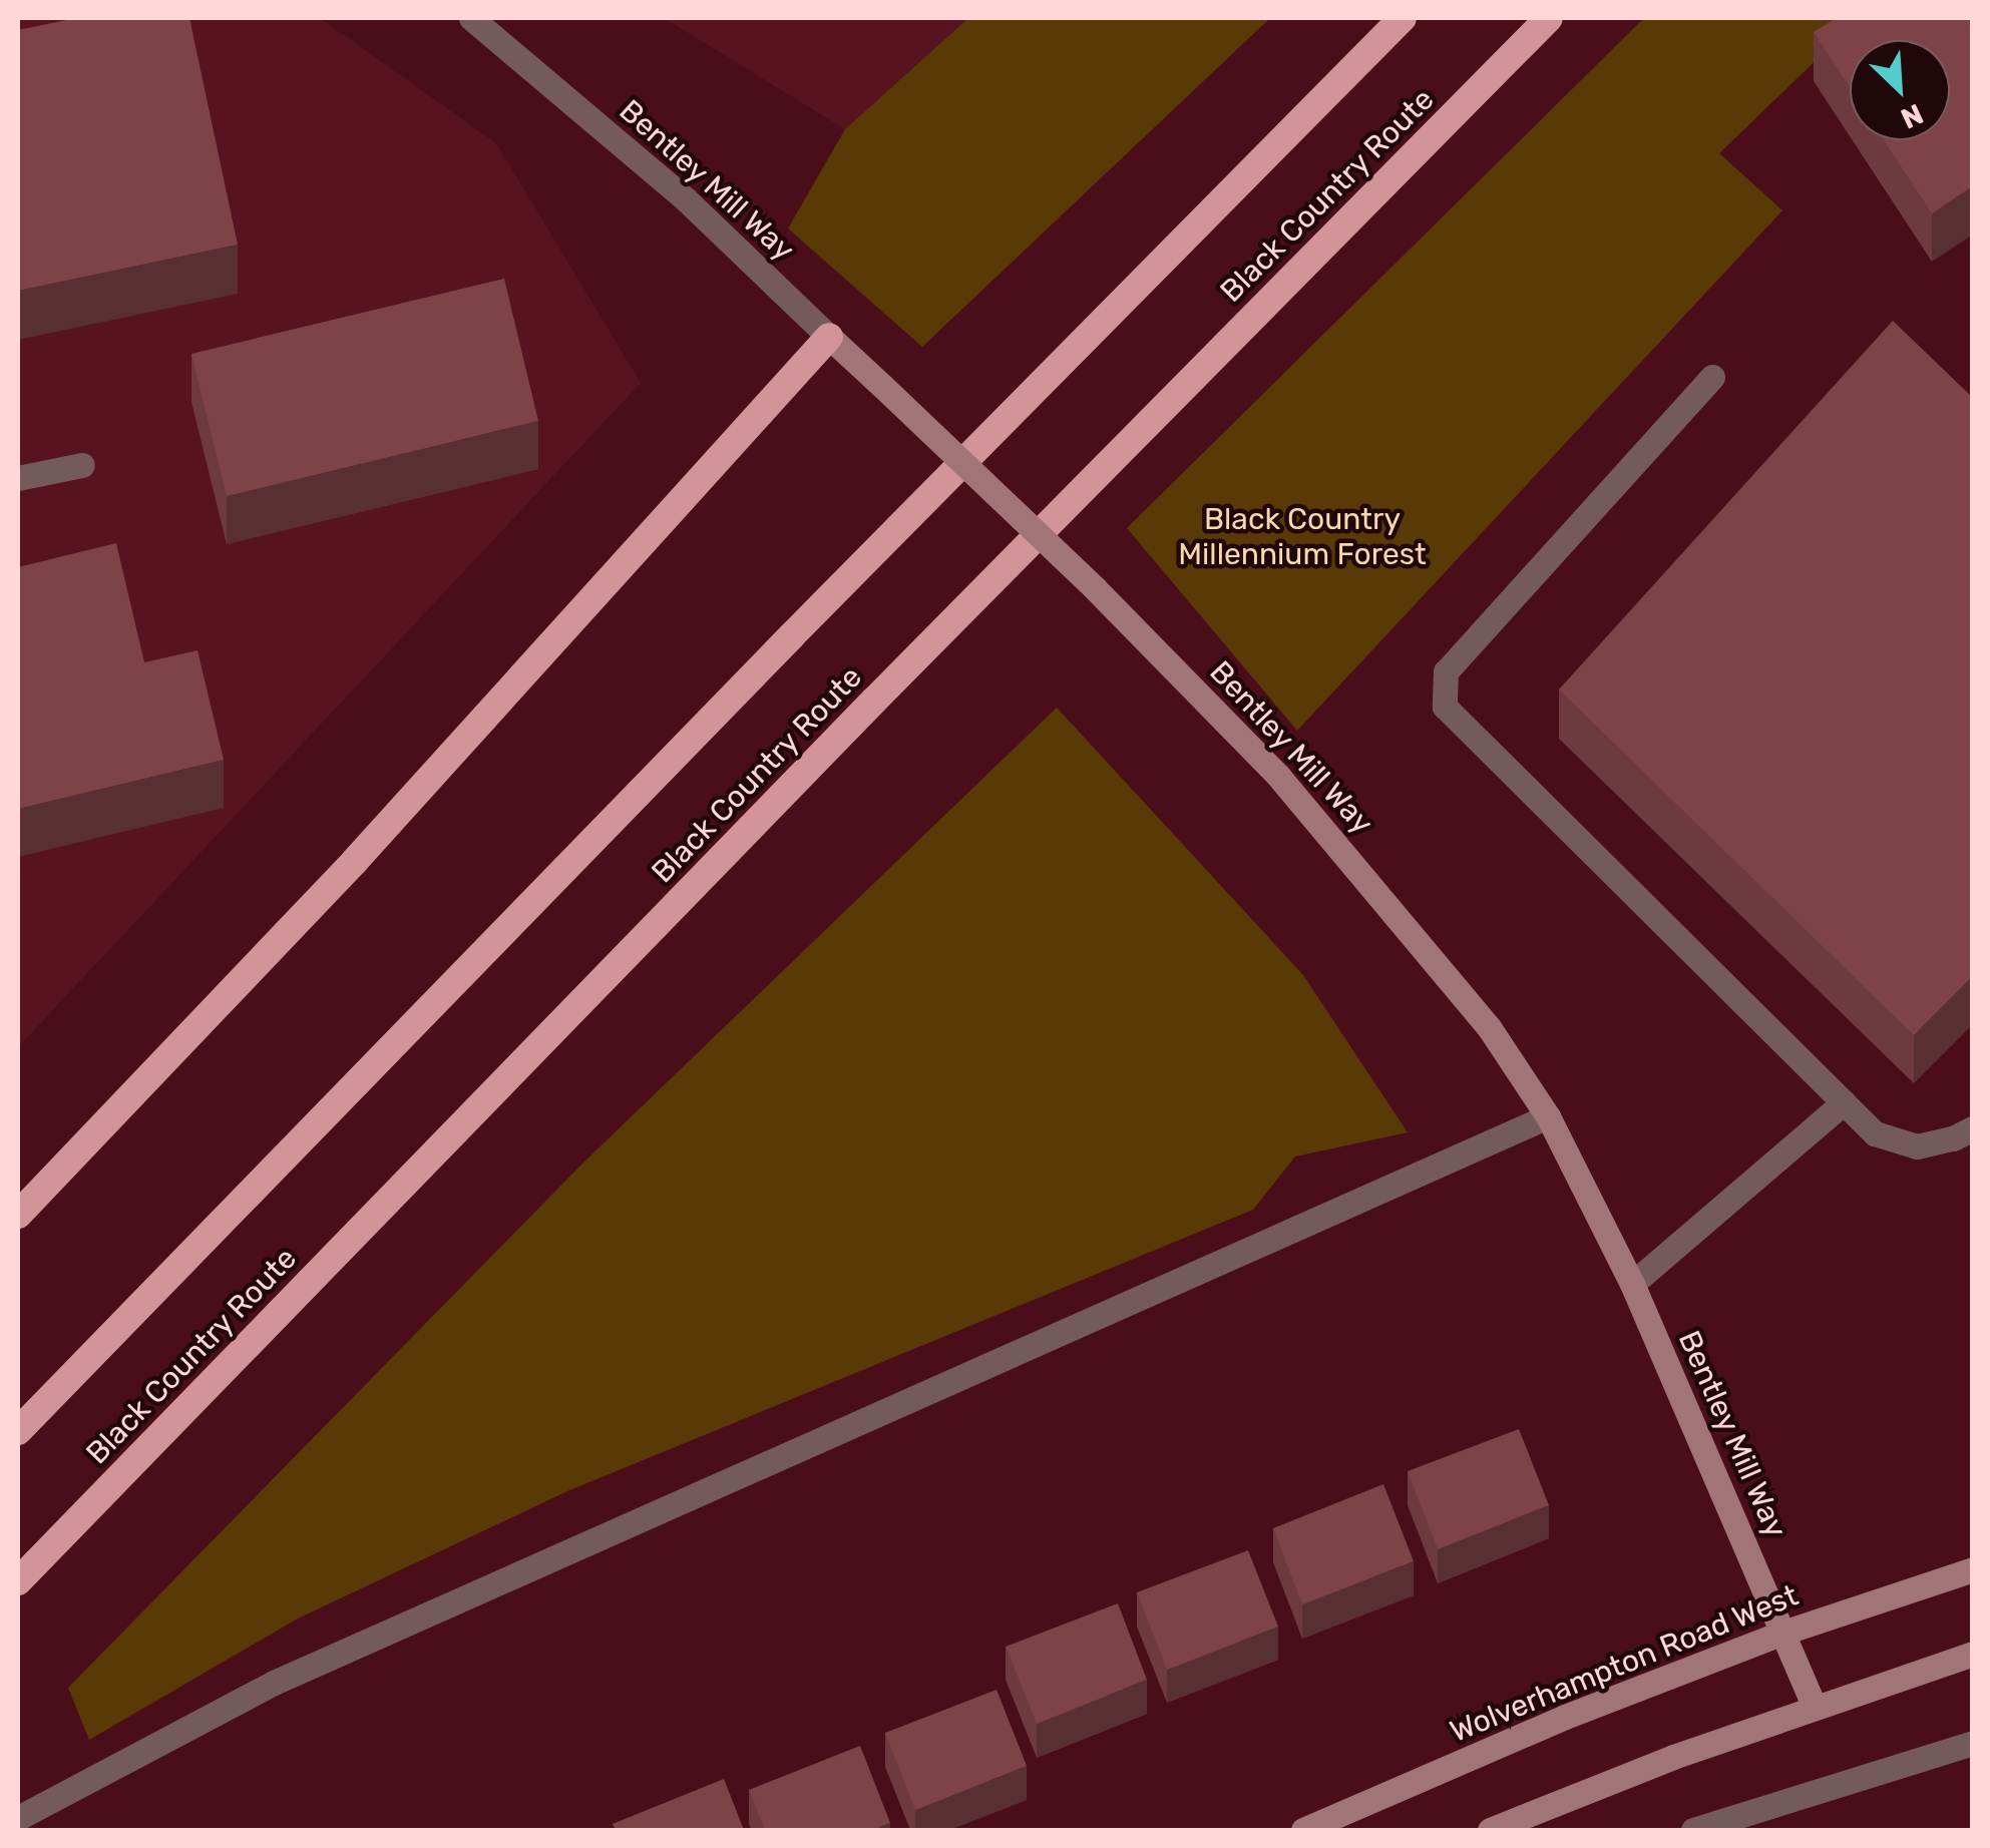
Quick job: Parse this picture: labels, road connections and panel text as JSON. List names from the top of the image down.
{
  "streets": {
    "highway": ["Black Country Route"],
    "main road": ["Bentley Mill Way", "Wolverhampton Road West"]
  },
  "crossings": [
    ["Bentley Mill Way", "Wolverhampton Road West"]
  ],
  "parks": ["Black Country Millennium Forest"],
  "north": "bottom right"
}
